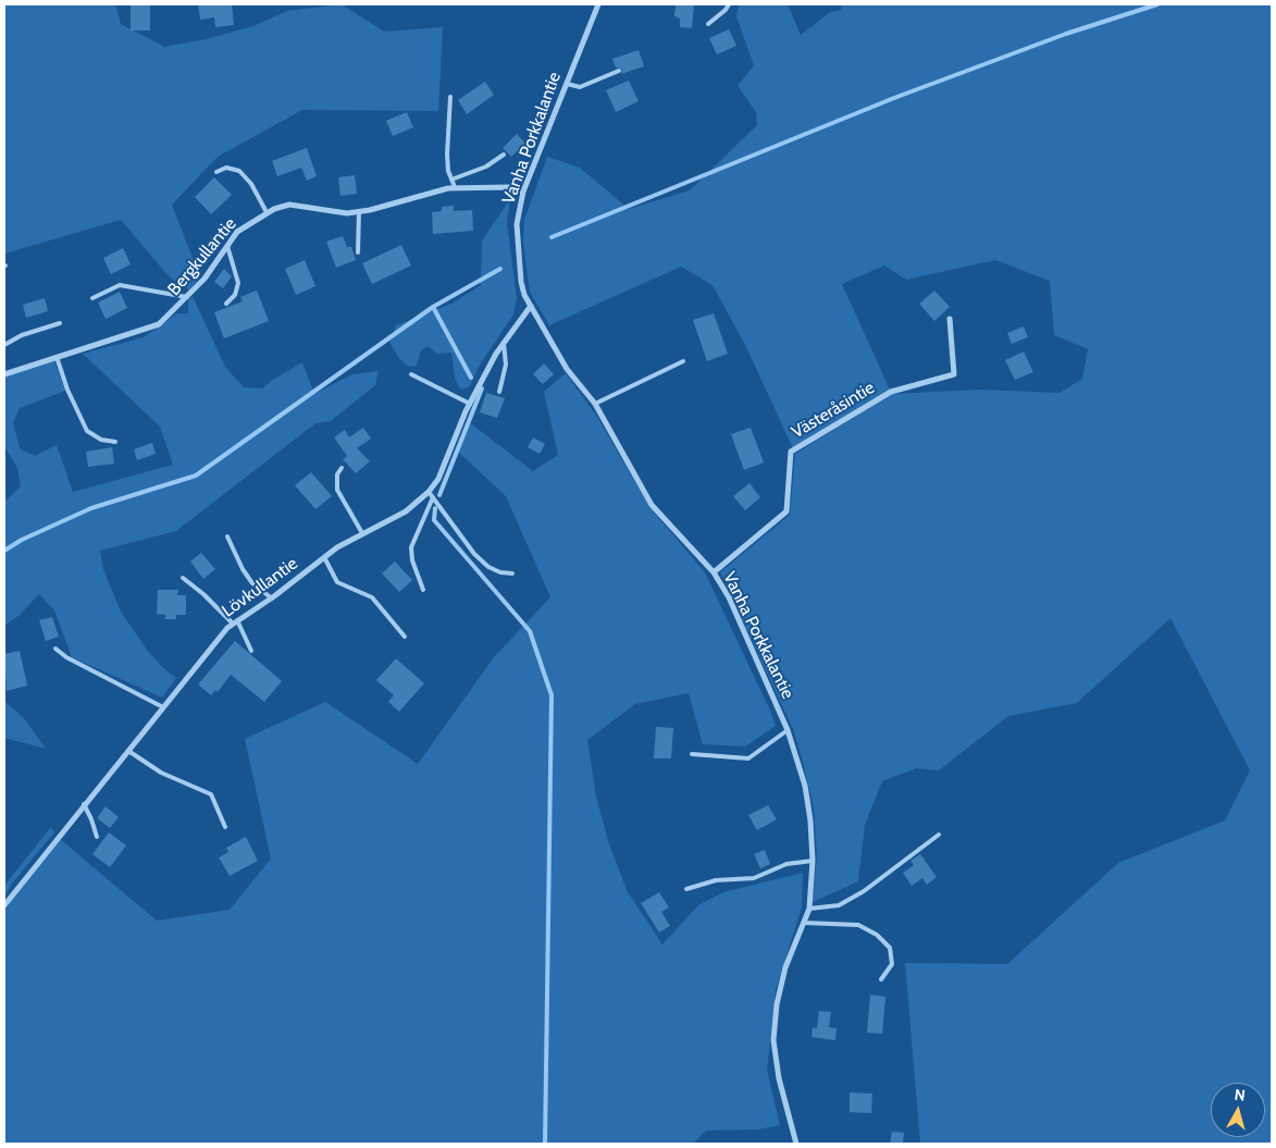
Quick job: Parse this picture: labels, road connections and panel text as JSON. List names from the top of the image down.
{
  "streets": {
    "street": [
      "Vanha Porkkalantie",
      "Bergkullantie",
      "Västeråsintie",
      "Lövkullantie"
    ]
  },
  "crossings": [
    ["Vanha Porkkalantie", "Bergkullantie"],
    ["Vanha Porkkalantie", "Västeråsintie"],
    ["Vanha Porkkalantie", "Lövkullantie"]
  ],
  "north": "top"
}
